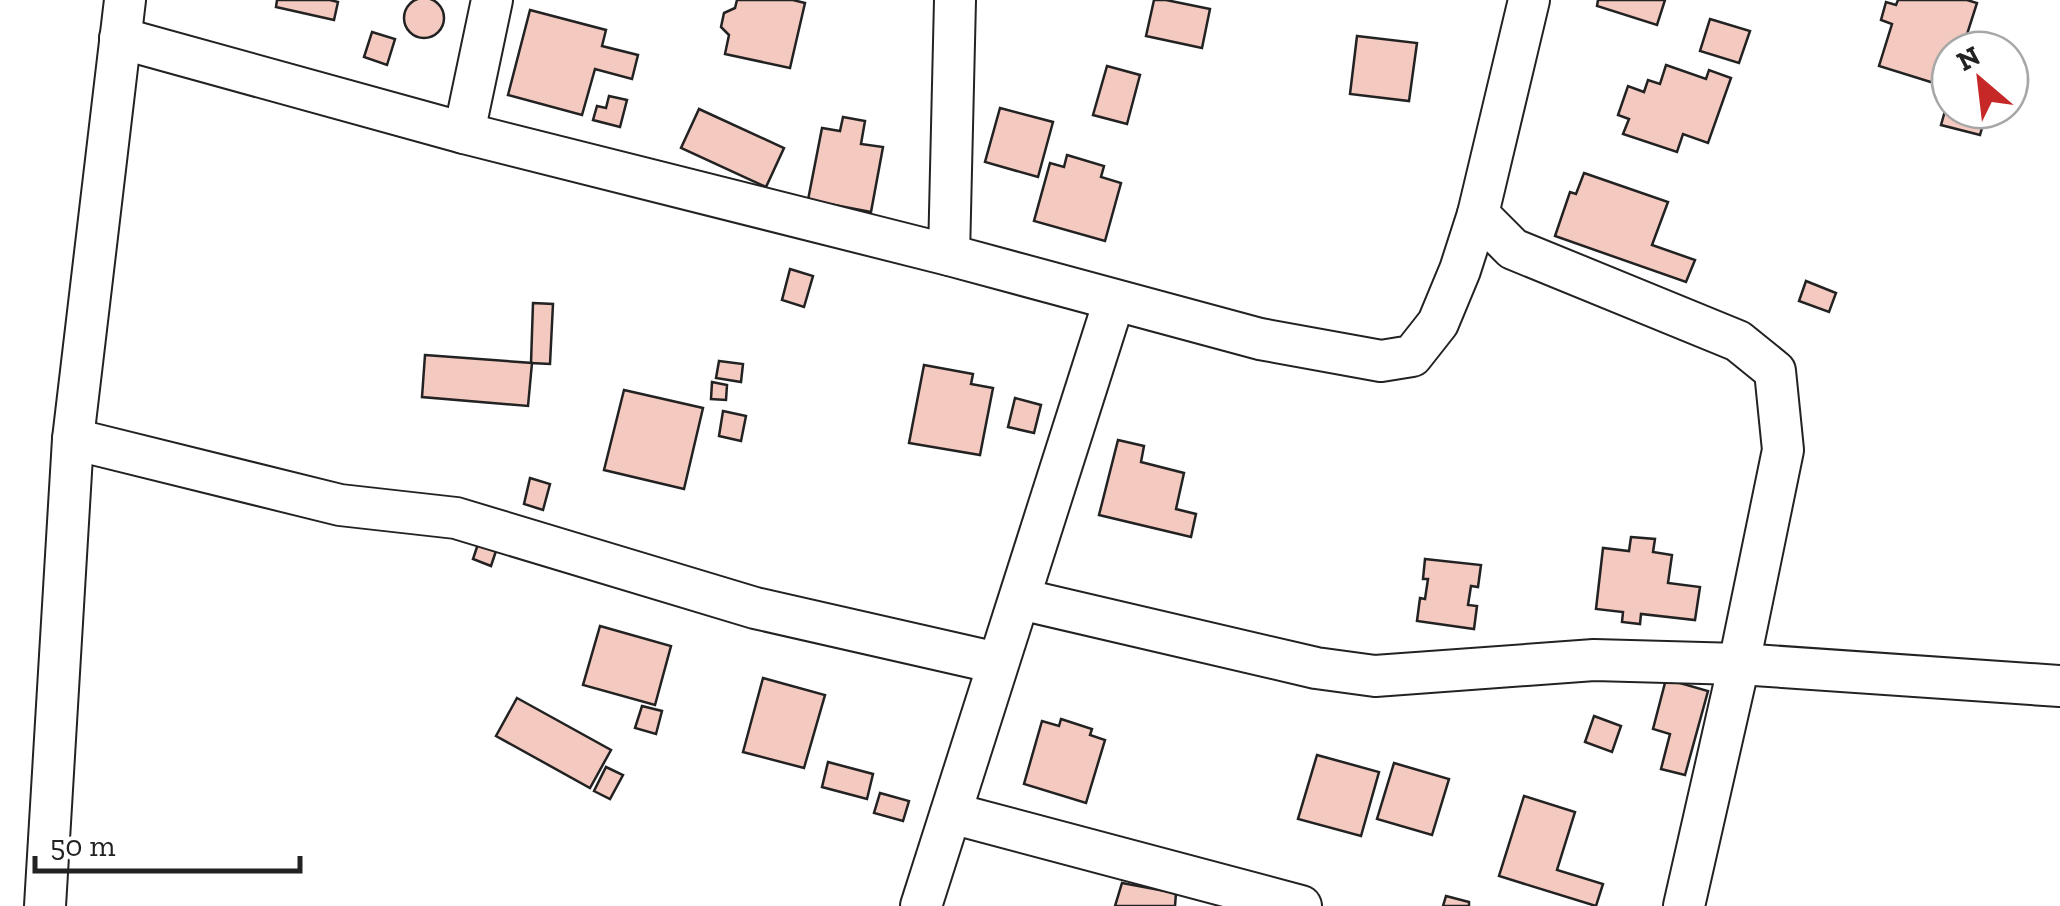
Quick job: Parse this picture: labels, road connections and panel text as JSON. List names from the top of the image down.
{
  "scale_bar": "50 m",
  "north": "top left"
}
